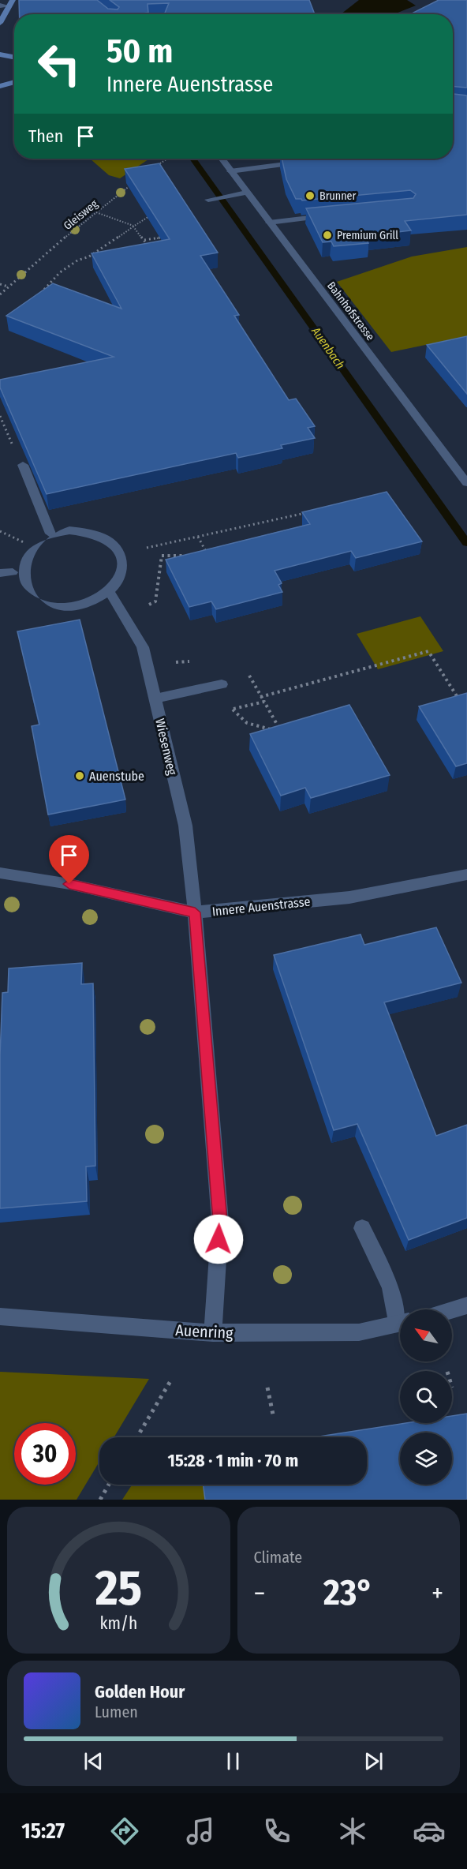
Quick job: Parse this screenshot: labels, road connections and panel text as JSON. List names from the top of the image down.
{
  "streets": {
    "street": [
      "Bahnhofstrasse",
      "Wiesenweg",
      "Innere Auenstrasse",
      "Auenring"
    ],
    "path": ["Gleisweg"]
  },
  "crossings": [
    ["Wiesenweg", "Innere Auenstrasse"],
    ["Wiesenweg", "Auenring"]
  ],
  "water": ["Auenbach"],
  "places": ["Brunner", "Premium Grill", "Auenstube"],
  "north": "top left",
  "page": {
    "turn": ["50 m", "Innere Auenstrasse"],
    "then": "Then",
    "limit": "30",
    "trip": "15:28 · 1 min · 70 m",
    "tile": "Climate",
    "heat": ["−", "23°", "+"],
    "song": ["Golden Hour", "Lumen"],
    "tabs": "15:27",
    "gauge": ["25", "km/h"]
  }
}
